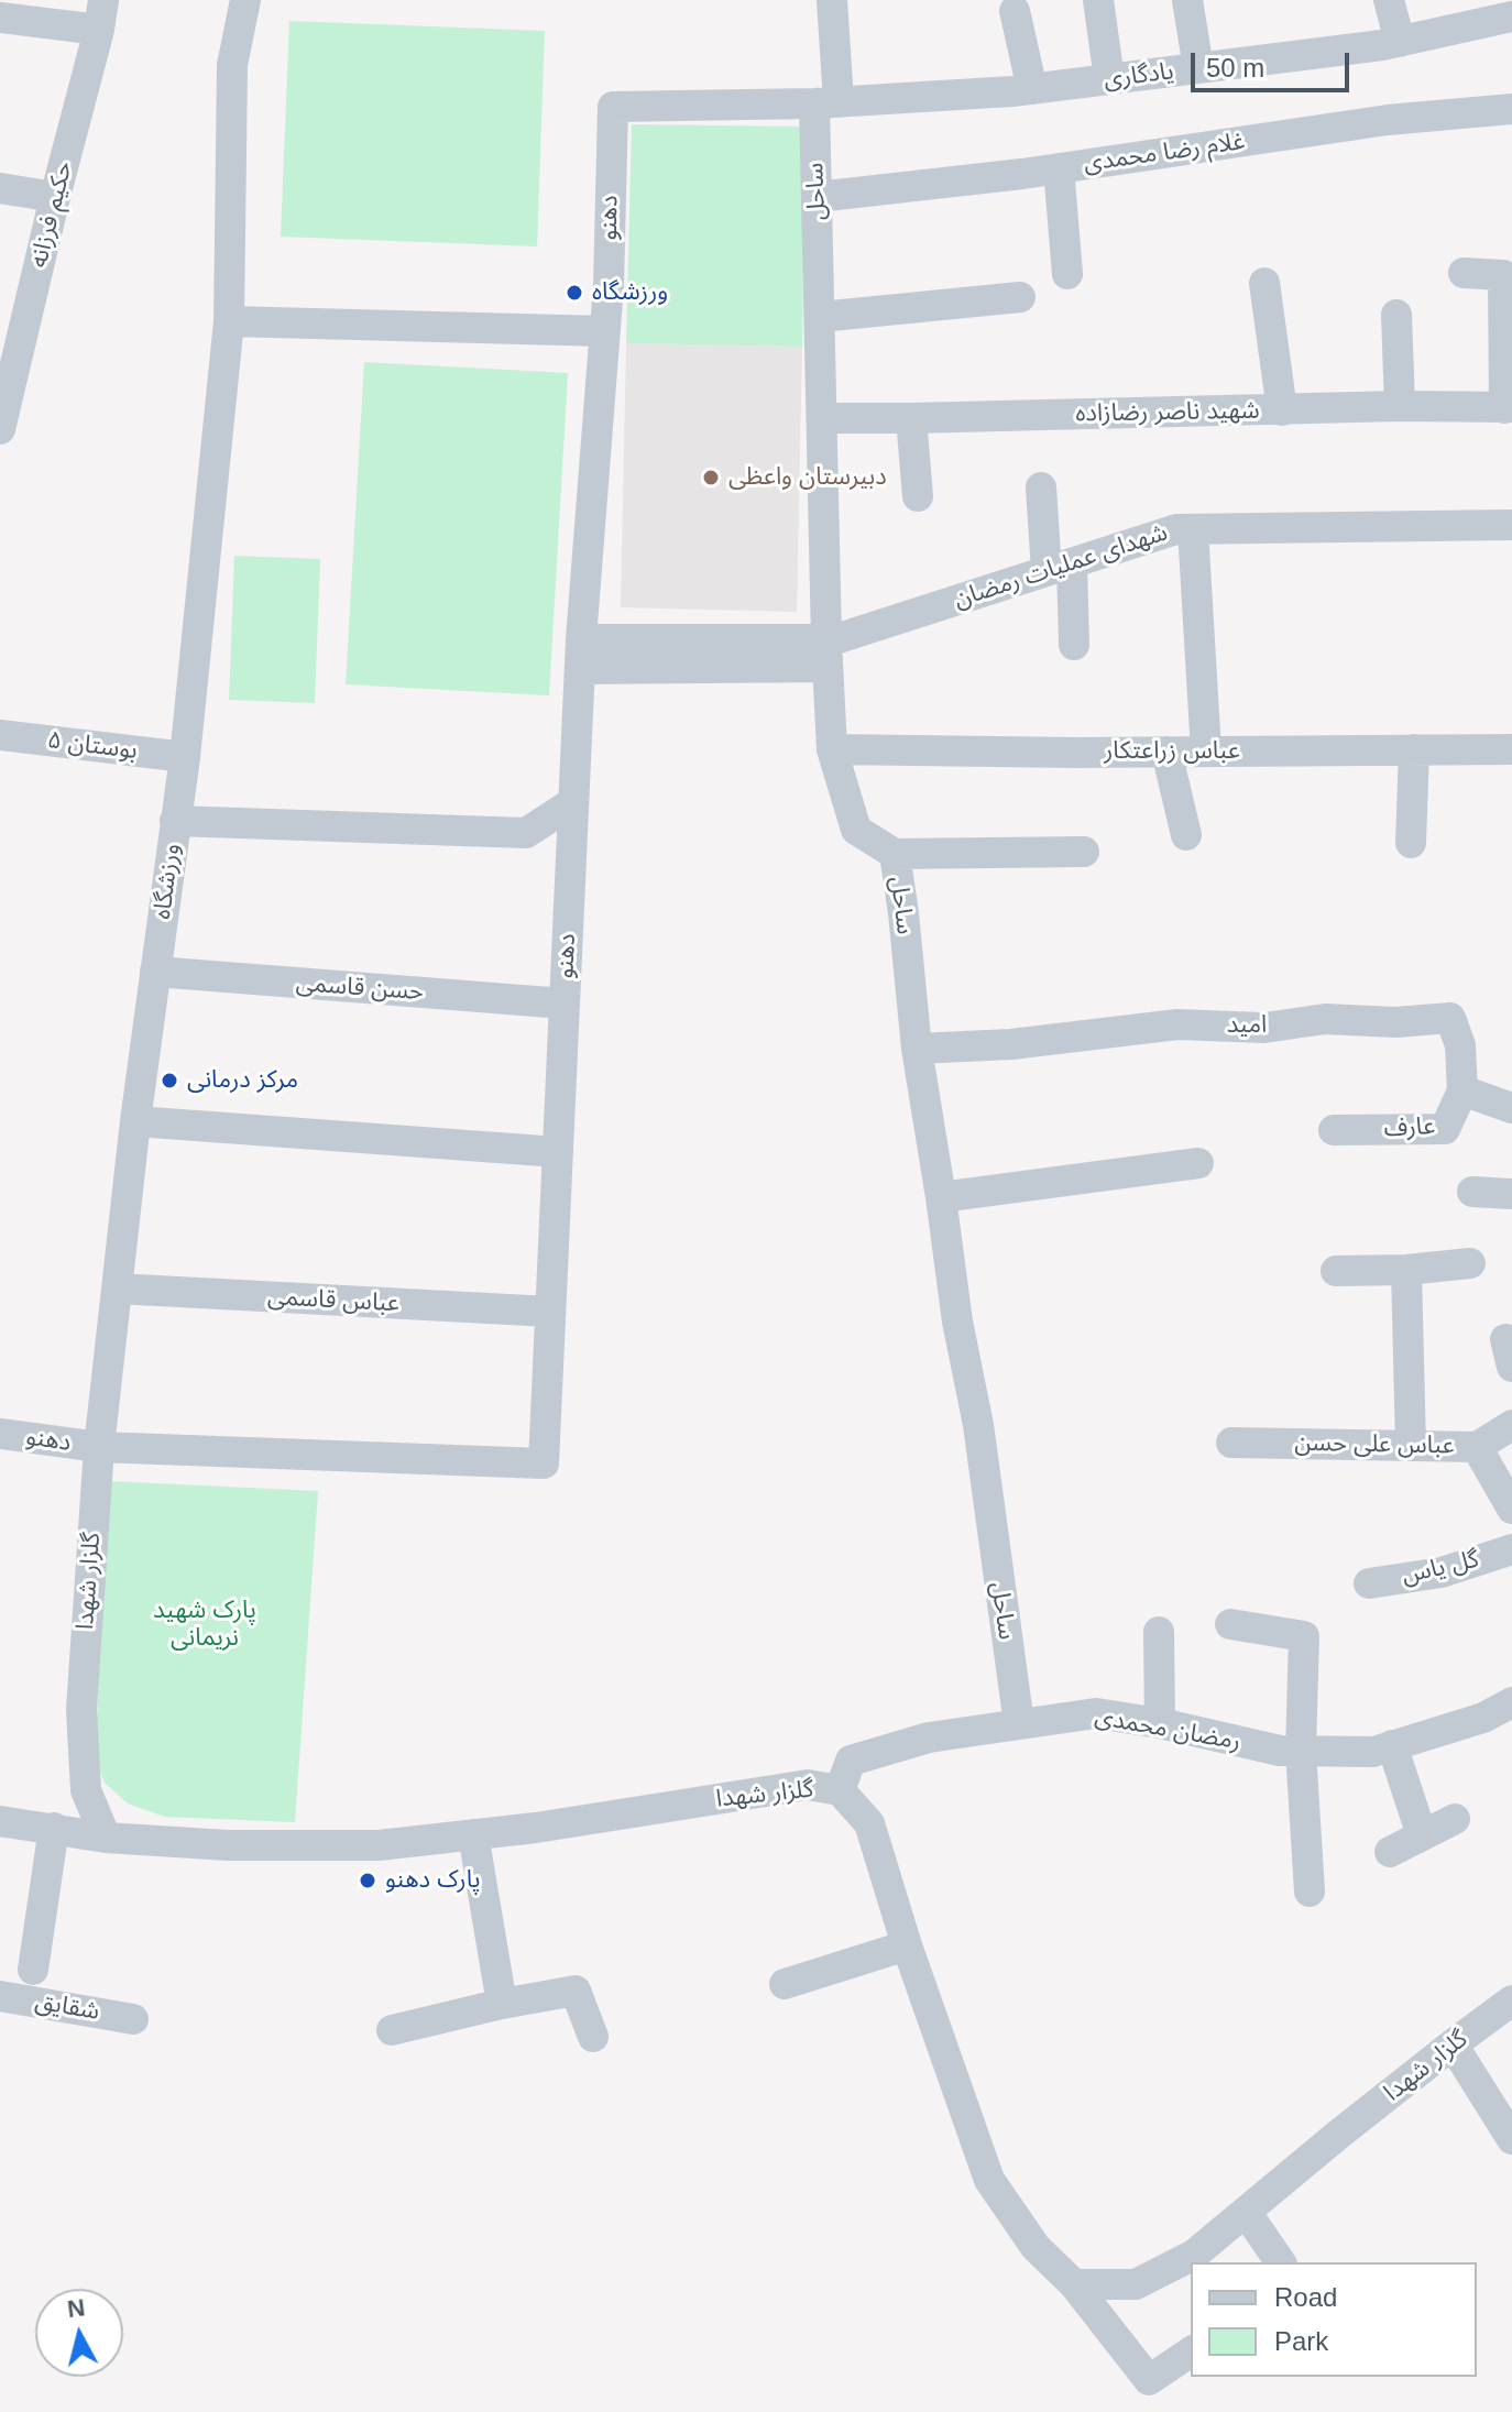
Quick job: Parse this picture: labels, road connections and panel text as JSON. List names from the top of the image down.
{
  "streets": {
    "street": [
      "یادگاری",
      "غلام رضا محمدی",
      "ساحل",
      "حکیم فرزانه",
      "دهنو",
      "شهید ناصر رضازاده",
      "شهدای عملیات رمضان",
      "بوستان ۵",
      "عباس زراعتکار",
      "ورزشگاه",
      "حسن قاسمی",
      "امید",
      "عارف",
      "عباس قاسمی",
      "عباس علی حسن",
      "گل یاس",
      "گلزار شهدا",
      "رمضان محمدی",
      "شقایق"
    ]
  },
  "crossings": [
    ["یادگاری", "ساحل"],
    ["یادگاری", "دهنو"],
    ["غلام رضا محمدی", "ساحل"],
    ["ساحل", "دهنو"],
    ["ساحل", "شهید ناصر رضازاده"],
    ["ساحل", "شهدای عملیات رمضان"],
    ["ساحل", "عباس زراعتکار"],
    ["ساحل", "امید"],
    ["ساحل", "رمضان محمدی"],
    ["دهنو", "شهدای عملیات رمضان"],
    ["دهنو", "ورزشگاه"],
    ["دهنو", "حسن قاسمی"],
    ["دهنو", "عباس قاسمی"],
    ["دهنو", "گلزار شهدا"],
    ["بوستان ۵", "ورزشگاه"],
    ["ورزشگاه", "حسن قاسمی"],
    ["ورزشگاه", "عباس قاسمی"],
    ["ورزشگاه", "گلزار شهدا"],
    ["امید", "عارف"],
    ["گلزار شهدا", "رمضان محمدی"]
  ],
  "parks": ["پارک شهید نریمانی"],
  "places": [
    "ورزشگاه",
    "دبیرستان واعظی",
    "مرکز درمانی",
    "پارک دهنو"
  ],
  "legend": ["Road", "Park"],
  "scale_bar": "50 m",
  "north": "top"
}
